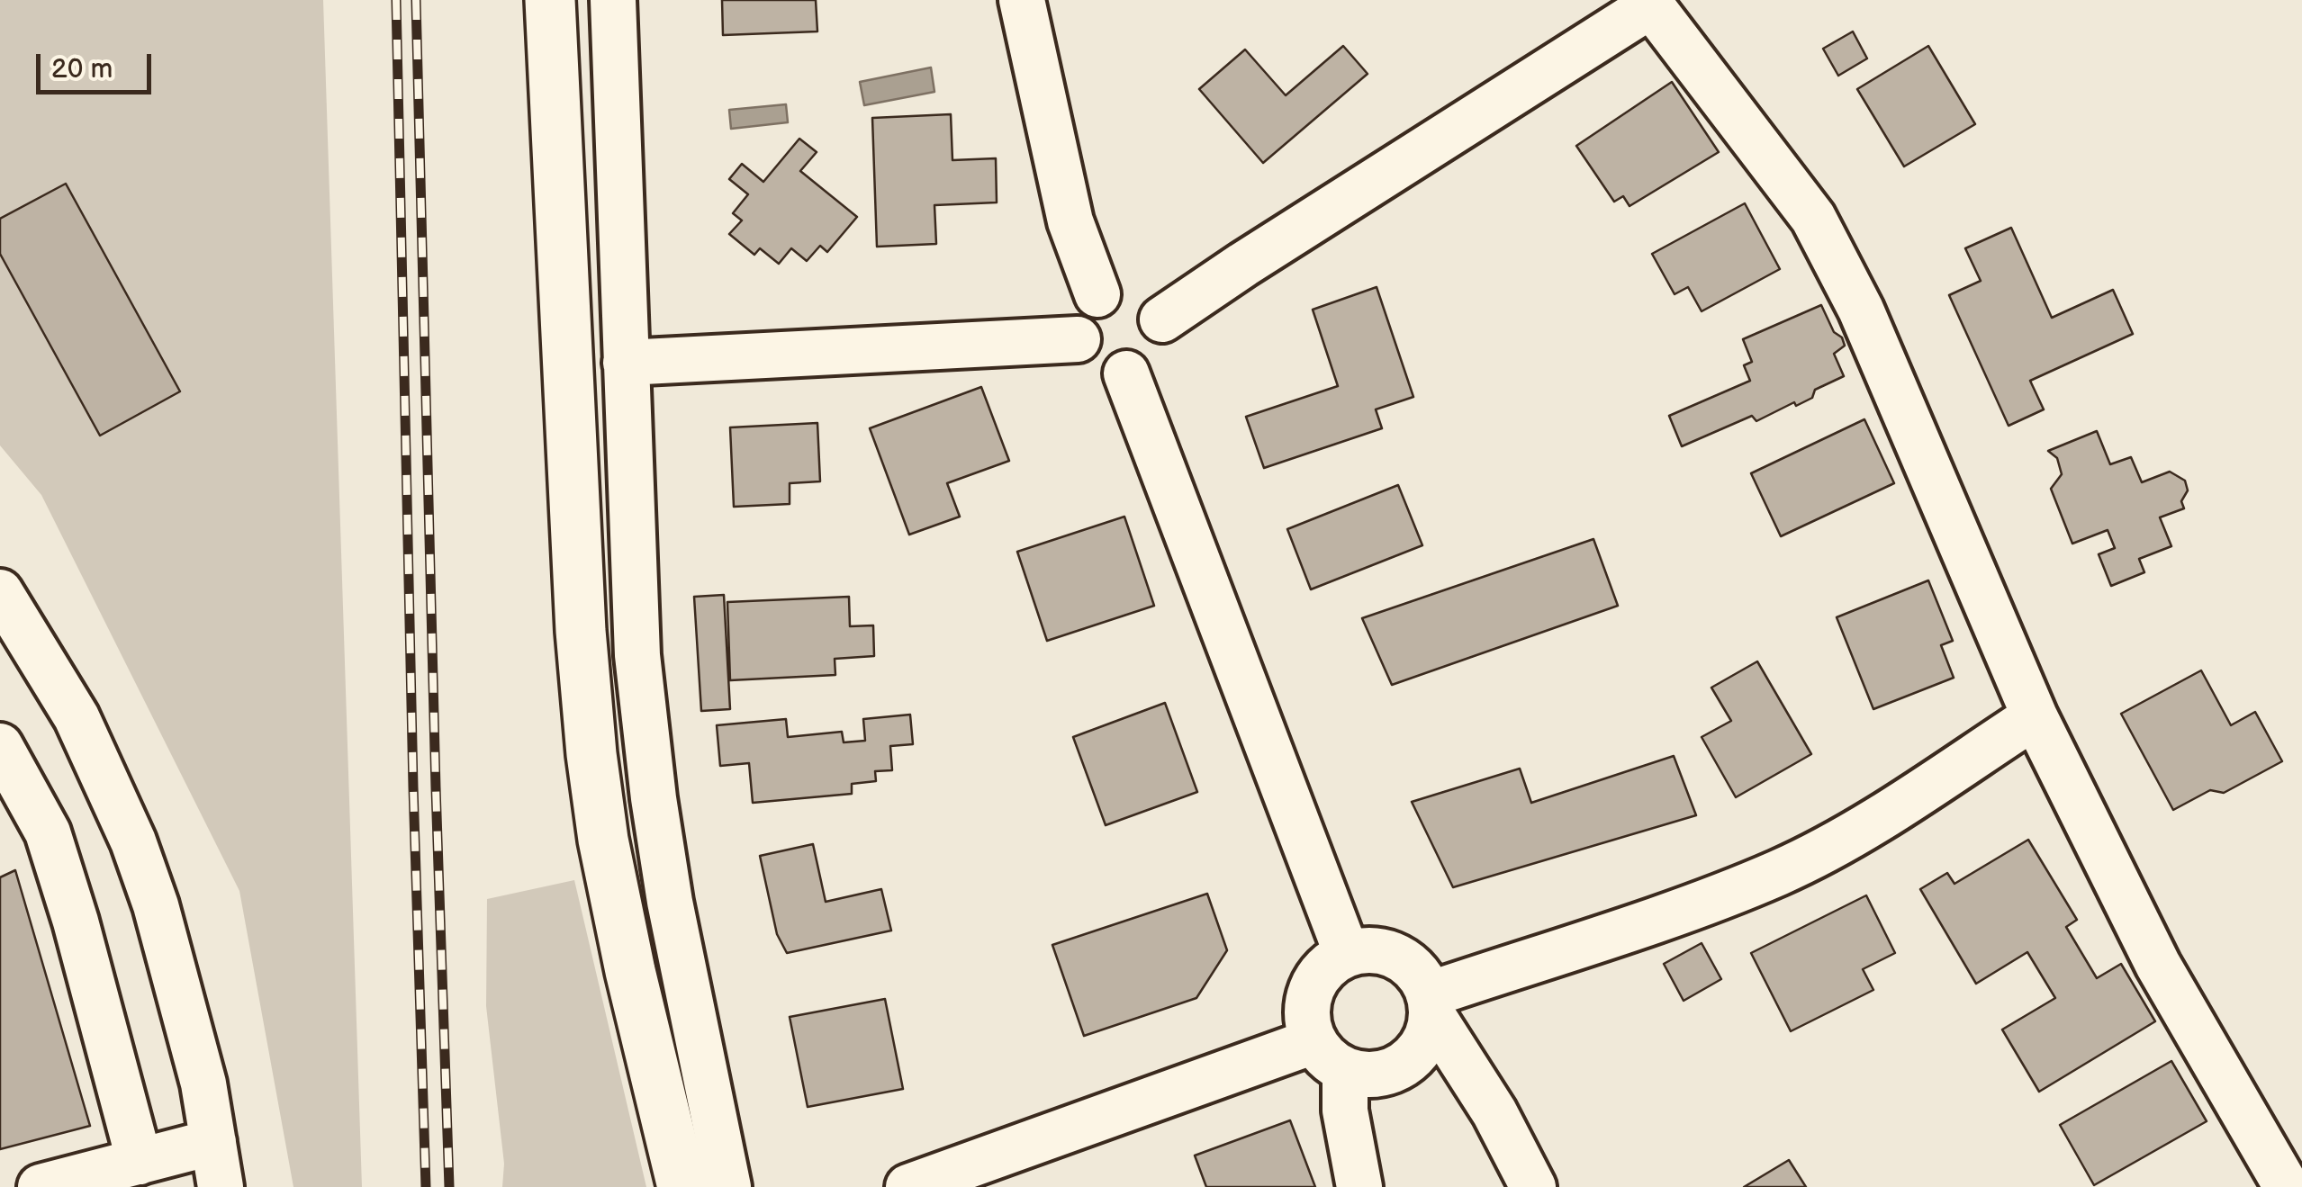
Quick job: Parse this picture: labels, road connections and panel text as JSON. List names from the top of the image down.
{
  "scale_bar": "20 m"
}
